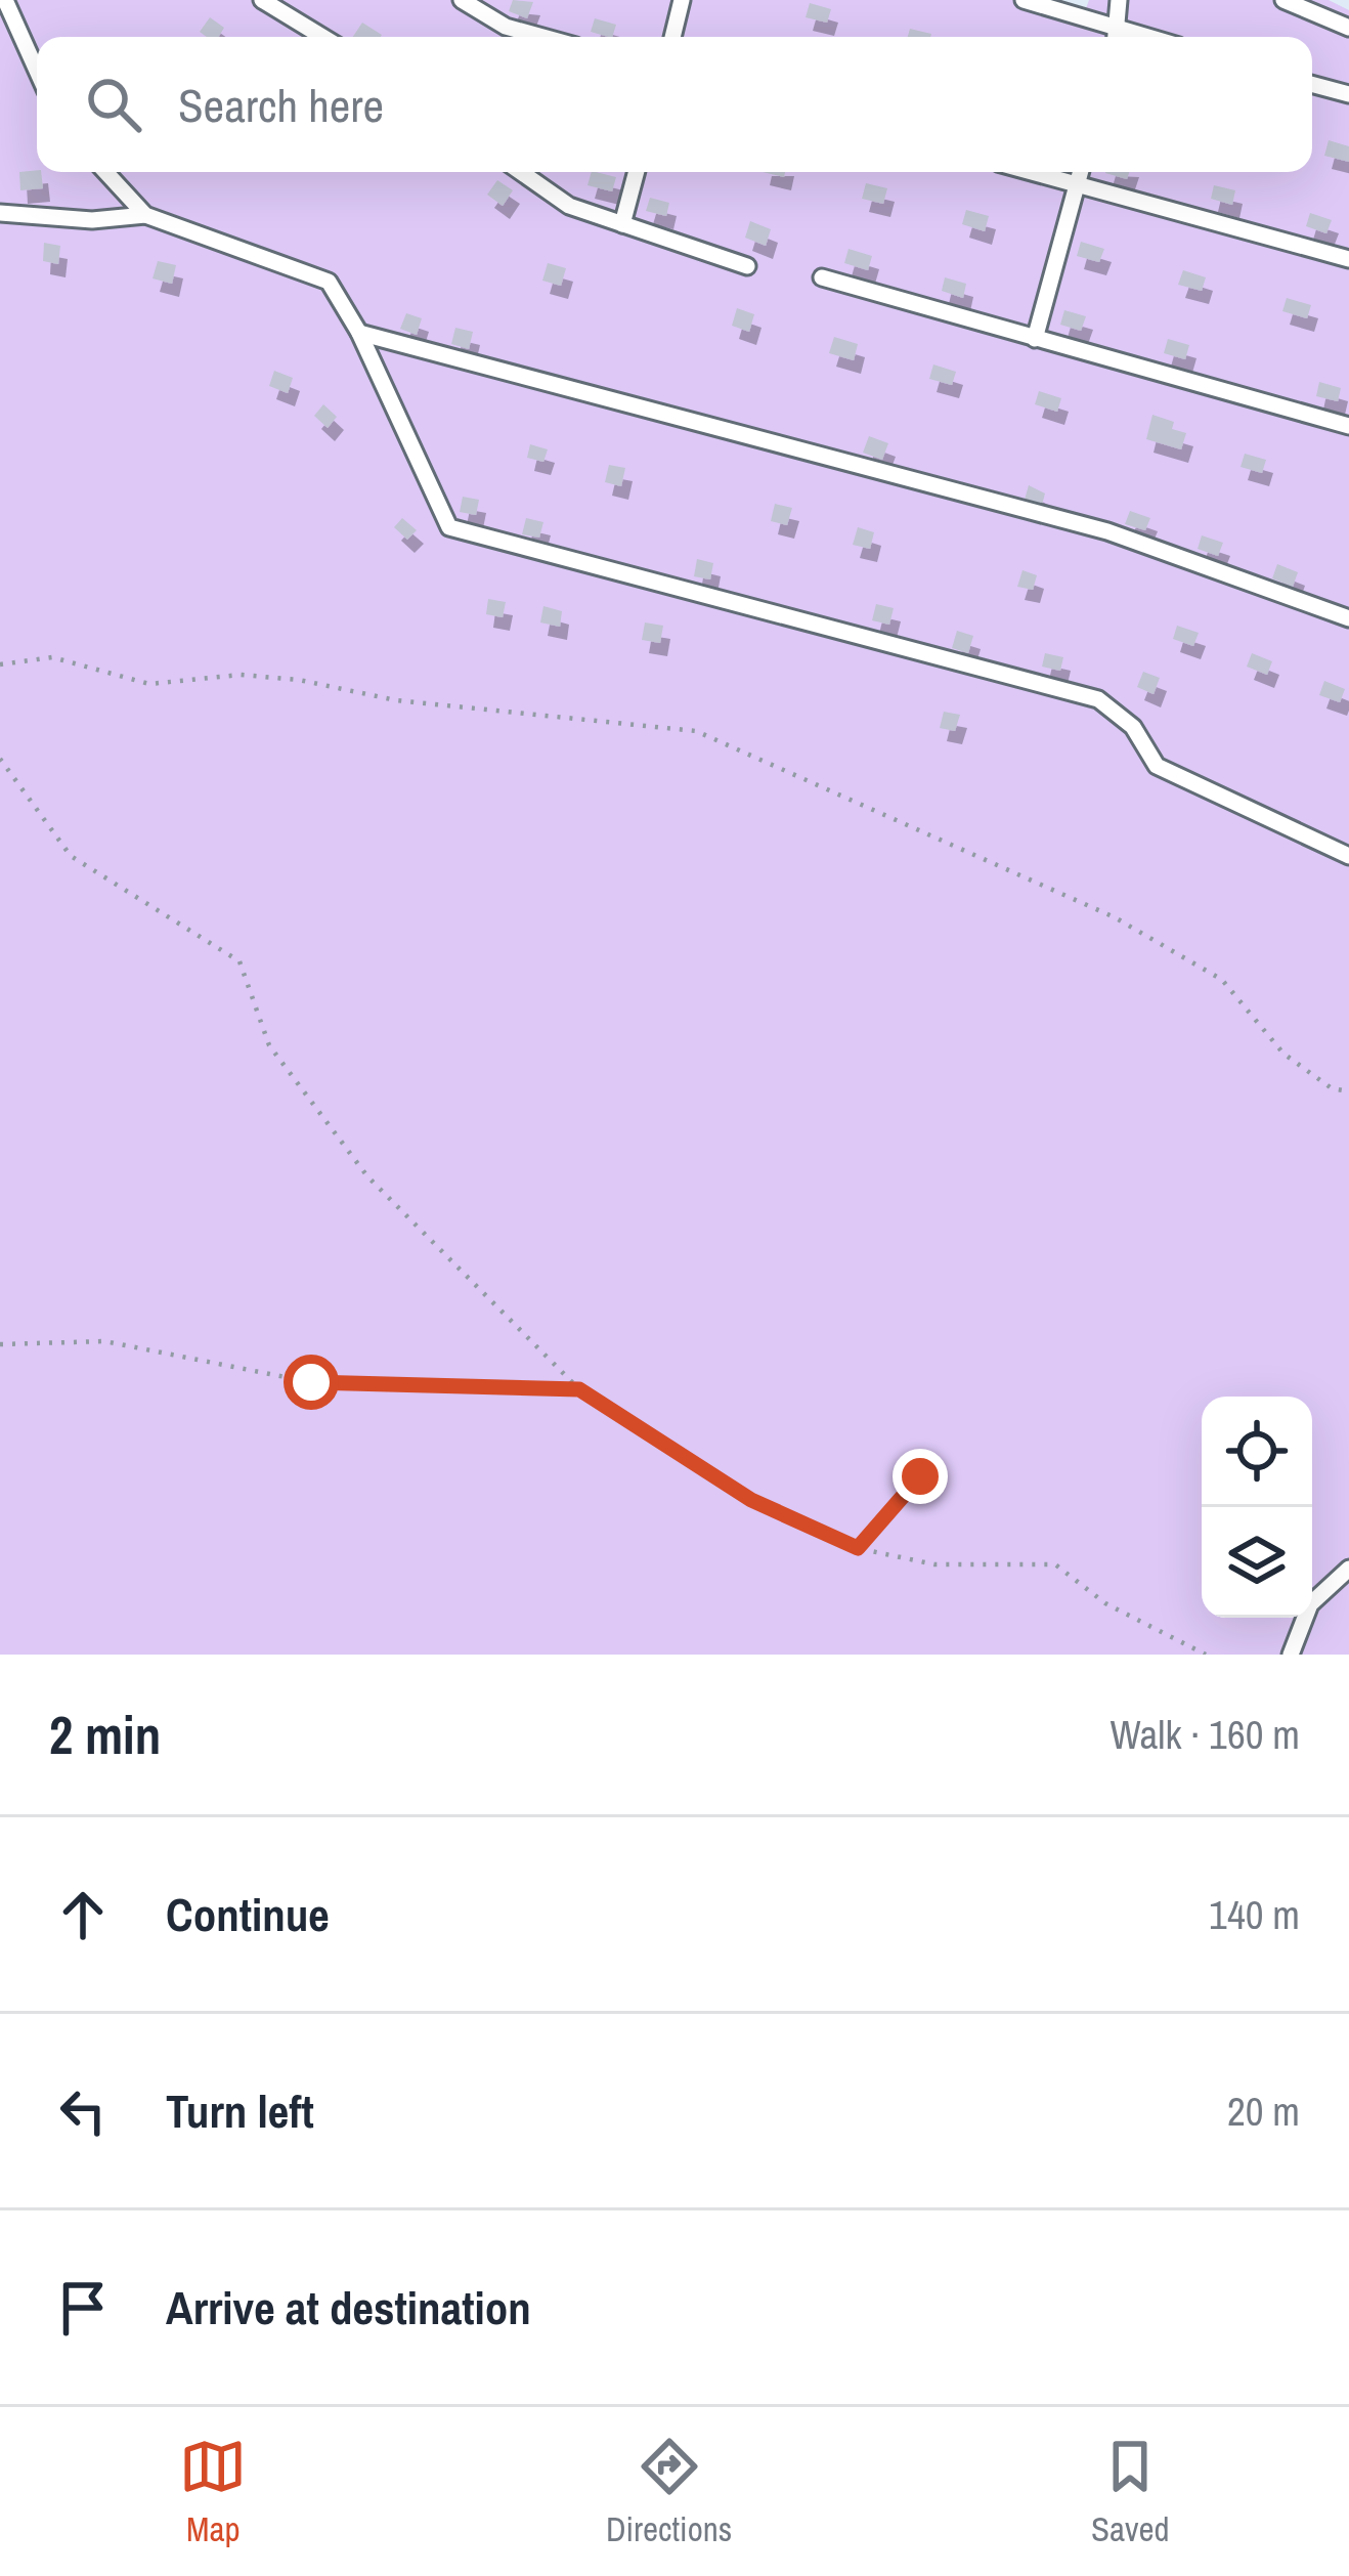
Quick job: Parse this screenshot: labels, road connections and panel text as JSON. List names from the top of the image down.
{
  "page": {
    "search": "Search here",
    "heading": ["2 min", "Walk · 160 m"],
    "list": [
      ["Continue", "140 m"],
      ["Turn left", "20 m"],
      "Arrive at destination"
    ],
    "nav": ["Map", "Directions", "Saved"]
  }
}
